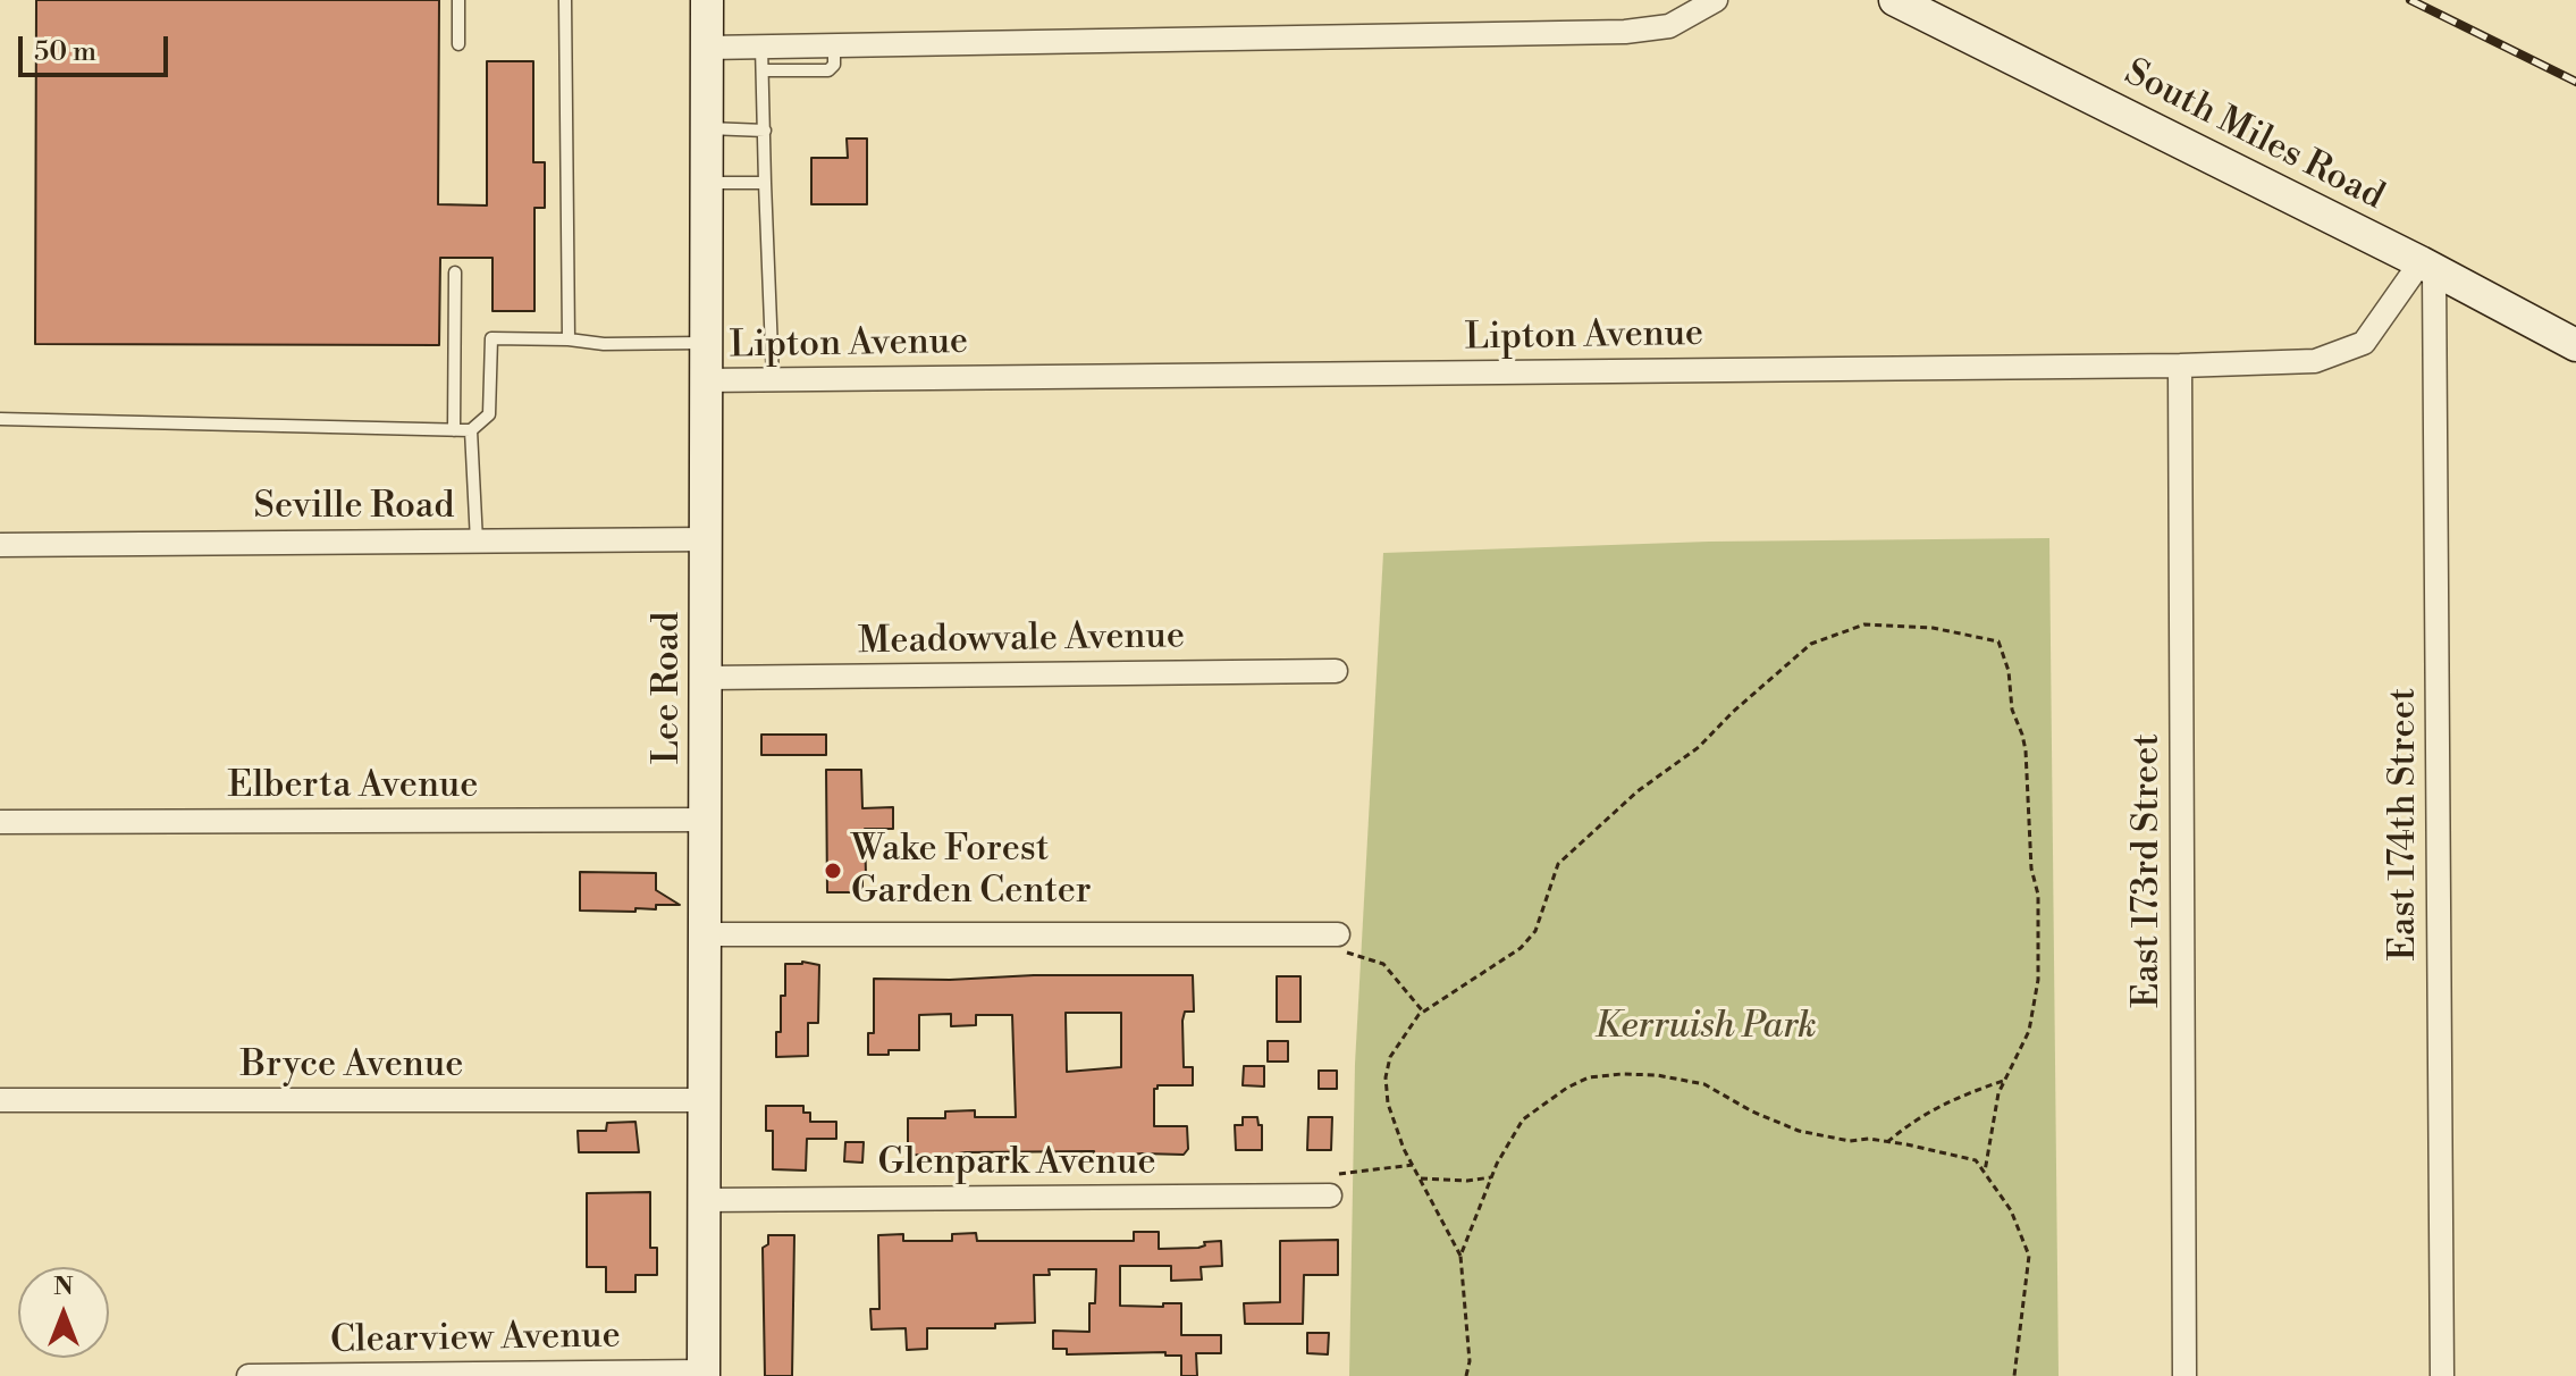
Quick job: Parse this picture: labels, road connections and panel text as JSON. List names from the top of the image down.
{
  "streets": {
    "main road": ["South Miles Road", "Lee Road"],
    "street": [
      "Lipton Avenue",
      "Seville Road",
      "Meadowvale Avenue",
      "Elberta Avenue",
      "East 174th Street",
      "East 173rd Street",
      "Bryce Avenue",
      "Glenpark Avenue",
      "Clearview Avenue"
    ]
  },
  "crossings": [
    ["South Miles Road", "Lipton Avenue"],
    ["South Miles Road", "East 174th Street"],
    ["Lipton Avenue", "Lee Road"],
    ["Lipton Avenue", "East 174th Street"],
    ["Lipton Avenue", "East 173rd Street"],
    ["Seville Road", "Lee Road"],
    ["Meadowvale Avenue", "Lee Road"],
    ["Lee Road", "Elberta Avenue"],
    ["Lee Road", "Bryce Avenue"],
    ["Lee Road", "Glenpark Avenue"],
    ["Lee Road", "Clearview Avenue"]
  ],
  "parks": ["Kerruish Park"],
  "places": ["Wake Forest Garden Center"],
  "scale_bar": "50 m",
  "north": "top"
}
